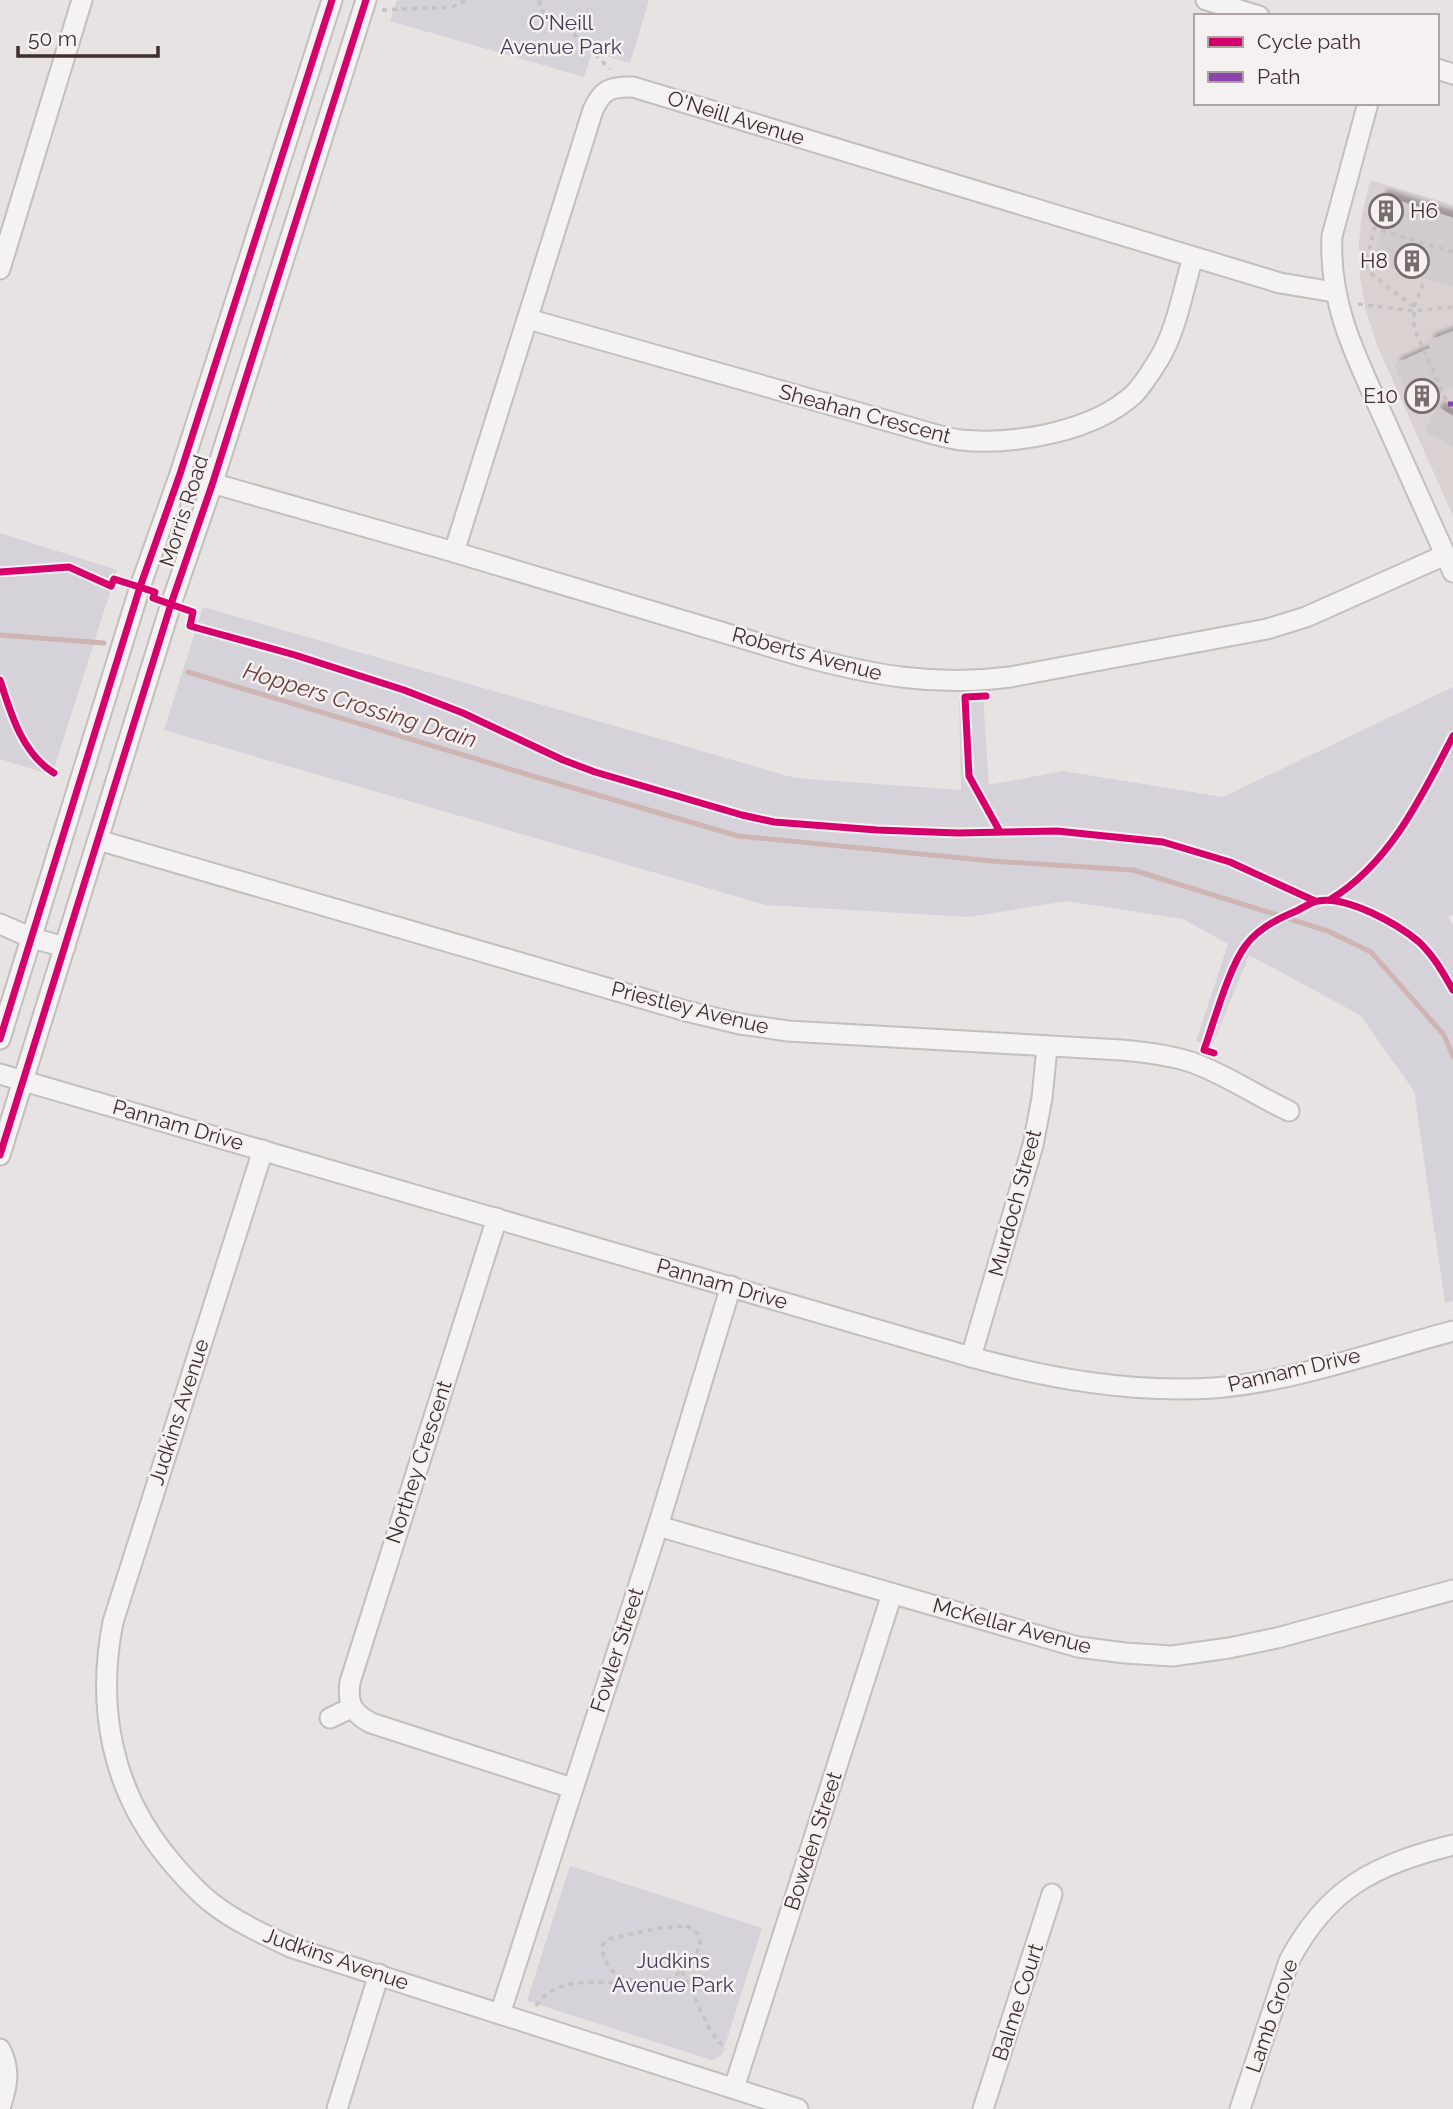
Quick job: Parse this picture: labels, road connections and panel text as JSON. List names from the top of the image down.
{
  "streets": {
    "street": [
      "O'Neill Avenue",
      "Sheahan Crescent",
      "Morris Road",
      "Roberts Avenue",
      "Priestley Avenue",
      "Pannam Drive",
      "Murdoch Street",
      "Judkins Avenue",
      "Northey Crescent",
      "McKellar Avenue",
      "Fowler Street",
      "Bowden Street",
      "Balme Court",
      "Lamb Grove"
    ]
  },
  "crossings": [
    ["O'Neill Avenue", "Sheahan Crescent"],
    ["Morris Road", "Roberts Avenue"],
    ["Morris Road", "Priestley Avenue"],
    ["Morris Road", "Pannam Drive"],
    ["Priestley Avenue", "Murdoch Street"],
    ["Pannam Drive", "Murdoch Street"],
    ["Pannam Drive", "Judkins Avenue"],
    ["Pannam Drive", "Northey Crescent"],
    ["Pannam Drive", "Fowler Street"],
    ["Judkins Avenue", "Fowler Street"],
    ["Judkins Avenue", "Bowden Street"],
    ["McKellar Avenue", "Fowler Street"],
    ["McKellar Avenue", "Bowden Street"]
  ],
  "water": ["Hoppers Crossing Drain"],
  "parks": ["O'Neill Avenue Park", "Judkins Avenue Park"],
  "places": {
    "building": ["H6", "H8", "E10"]
  },
  "legend": ["Cycle path", "Path"],
  "scale_bar": "50 m"
}
